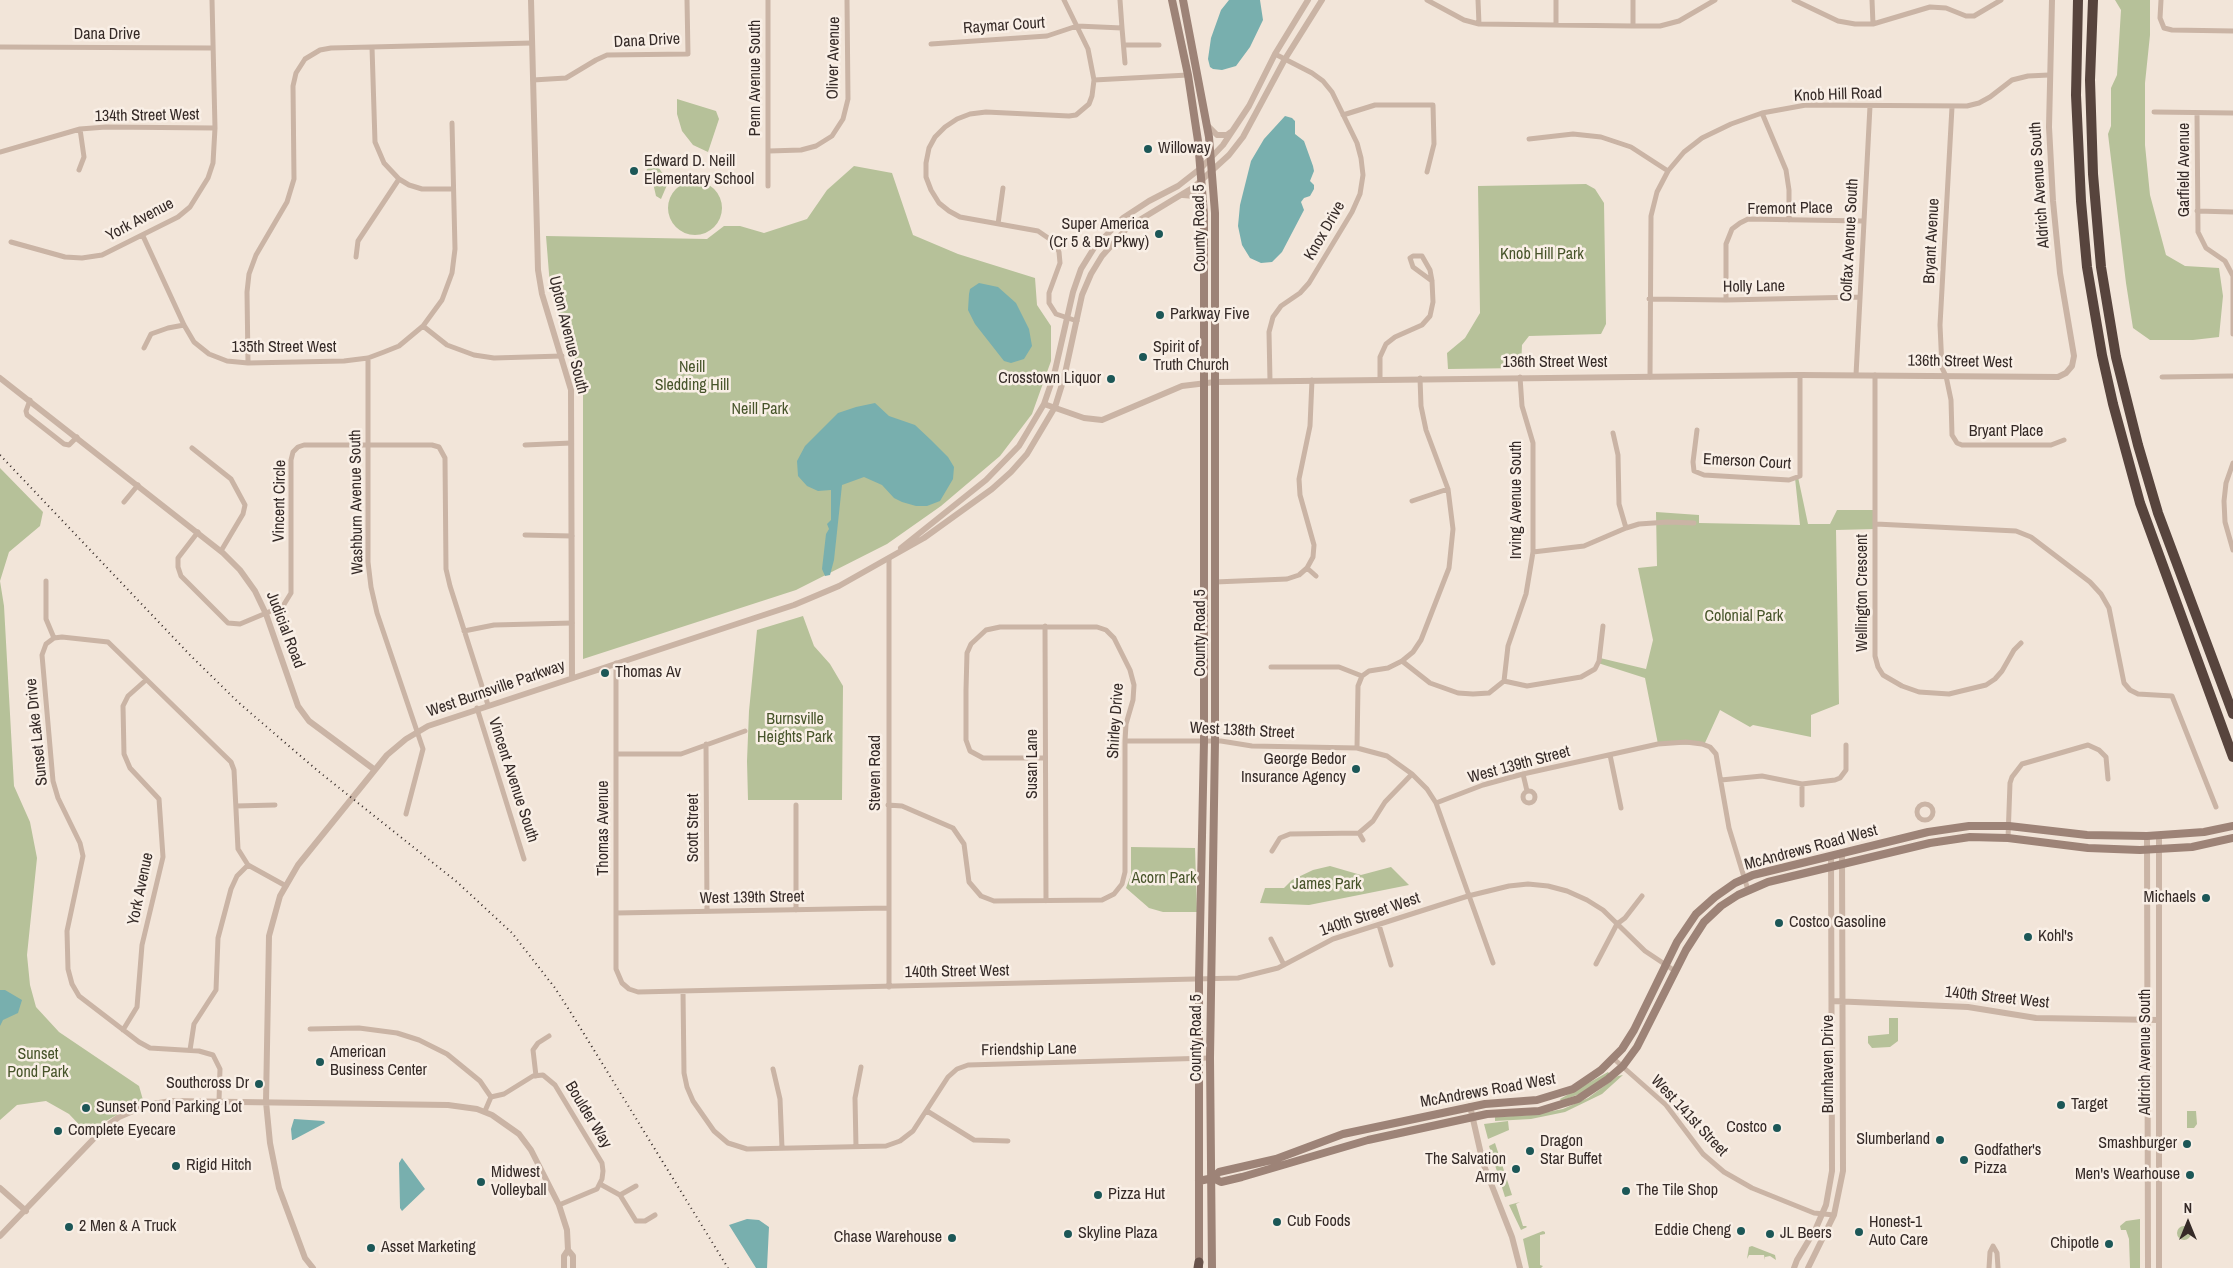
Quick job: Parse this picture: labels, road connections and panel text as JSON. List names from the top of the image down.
{
  "streets": {
    "main road": ["County Road 5", "McAndrews Road West"],
    "street": [
      "Raymar Court",
      "Dana Drive",
      "Oliver Avenue",
      "Penn Avenue South",
      "Knob Hill Road",
      "134th Street West",
      "Garfield Avenue",
      "Aldrich Avenue South",
      "Fremont Place",
      "York Avenue",
      "Knox Drive",
      "Colfax Avenue South",
      "Bryant Avenue",
      "Holly Lane",
      "Upton Avenue South",
      "135th Street West",
      "136th Street West",
      "Bryant Place",
      "Emerson Court",
      "Irving Avenue South",
      "Vincent Circle",
      "Washburn Avenue South",
      "Wellington Crescent",
      "Judicial Road",
      "West Burnsville Parkway",
      "Shirley Drive",
      "West 138th Street",
      "Sunset Lake Drive",
      "Susan Lane",
      "West 139th Street",
      "Steven Road",
      "Vincent Avenue South",
      "Thomas Avenue",
      "Scott Street",
      "140th Street West",
      "Friendship Lane",
      "Burnhaven Drive",
      "Boulder Way",
      "West 141st Street"
    ]
  },
  "crossings": [
    ["Dana Drive", "York Avenue"],
    ["Dana Drive", "Upton Avenue South"],
    ["Oliver Avenue", "Penn Avenue South"],
    ["Knob Hill Road", "Aldrich Avenue South"],
    ["Knob Hill Road", "Colfax Avenue South"],
    ["Knob Hill Road", "Bryant Avenue"],
    ["Knob Hill Road", "Holly Lane"],
    ["Knob Hill Road", "136th Street West"],
    ["134th Street West", "York Avenue"],
    ["Aldrich Avenue South", "136th Street West"],
    ["Aldrich Avenue South", "McAndrews Road West"],
    ["Aldrich Avenue South", "140th Street West"],
    ["Fremont Place", "Colfax Avenue South"],
    ["Fremont Place", "Holly Lane"],
    ["York Avenue", "135th Street West"],
    ["York Avenue", "Sunset Lake Drive"],
    ["County Road 5", "136th Street West"],
    ["County Road 5", "West Burnsville Parkway"],
    ["County Road 5", "West 138th Street"],
    ["County Road 5", "McAndrews Road West"],
    ["County Road 5", "140th Street West"],
    ["County Road 5", "Friendship Lane"],
    ["Knox Drive", "136th Street West"],
    ["Knox Drive", "West Burnsville Parkway"],
    ["Colfax Avenue South", "Holly Lane"],
    ["Colfax Avenue South", "136th Street West"],
    ["Bryant Avenue", "136th Street West"],
    ["Bryant Avenue", "Bryant Place"],
    ["Upton Avenue South", "West Burnsville Parkway"],
    ["135th Street West", "Washburn Avenue South"],
    ["136th Street West", "Bryant Place"],
    ["136th Street West", "Emerson Court"],
    ["136th Street West", "Irving Avenue South"],
    ["136th Street West", "Wellington Crescent"],
    ["136th Street West", "West Burnsville Parkway"],
    ["Vincent Circle", "Washburn Avenue South"],
    ["Vincent Circle", "Judicial Road"],
    ["Washburn Avenue South", "West Burnsville Parkway"],
    ["Judicial Road", "West Burnsville Parkway"],
    ["West Burnsville Parkway", "Steven Road"],
    ["West Burnsville Parkway", "Vincent Avenue South"],
    ["West Burnsville Parkway", "Thomas Avenue"],
    ["Shirley Drive", "West 138th Street"],
    ["Shirley Drive", "Susan Lane"],
    ["Shirley Drive", "Steven Road"],
    ["West 138th Street", "West 139th Street"],
    ["West 138th Street", "140th Street West"],
    ["West 139th Street", "Steven Road"],
    ["West 139th Street", "Thomas Avenue"],
    ["West 139th Street", "Scott Street"],
    ["Steven Road", "140th Street West"],
    ["Thomas Avenue", "140th Street West"],
    ["McAndrews Road West", "140th Street West"],
    ["McAndrews Road West", "Burnhaven Drive"],
    ["McAndrews Road West", "West 141st Street"],
    ["140th Street West", "Friendship Lane"],
    ["140th Street West", "Burnhaven Drive"],
    ["Burnhaven Drive", "West 141st Street"]
  ],
  "parks": [
    "Knob Hill Park",
    "Neill Sledding Hill",
    "Neill Park",
    "Colonial Park",
    "Burnsville Heights Park",
    "Acorn Park",
    "James Park",
    "Sunset Pond Park"
  ],
  "places": [
    "Willoway",
    "Edward D. Neill Elementary School",
    "Super America (Cr 5 & Bv Pkwy)",
    "Parkway Five",
    "Spirit of Truth Church",
    "Crosstown Liquor",
    "Thomas Av",
    "George Bedor Insurance Agency",
    "Michaels",
    "Costco Gasoline",
    "Kohl's",
    "American Business Center",
    "Southcross Dr",
    "Target",
    "Sunset Pond Parking Lot",
    "Costco",
    "Complete Eyecare",
    "Slumberland",
    "Smashburger",
    "Dragon Star Buffet",
    "Godfather's Pizza",
    "Rigid Hitch",
    "The Salvation Army",
    "Men's Wearhouse",
    "Midwest Volleyball",
    "The Tile Shop",
    "Pizza Hut",
    "Cub Foods",
    "2 Men & A Truck",
    "Eddie Cheng",
    "Honest-1 Auto Care",
    "Skyline Plaza",
    "JL Beers",
    "Chase Warehouse",
    "Chipotle",
    "Asset Marketing"
  ],
  "north": "top"
}
